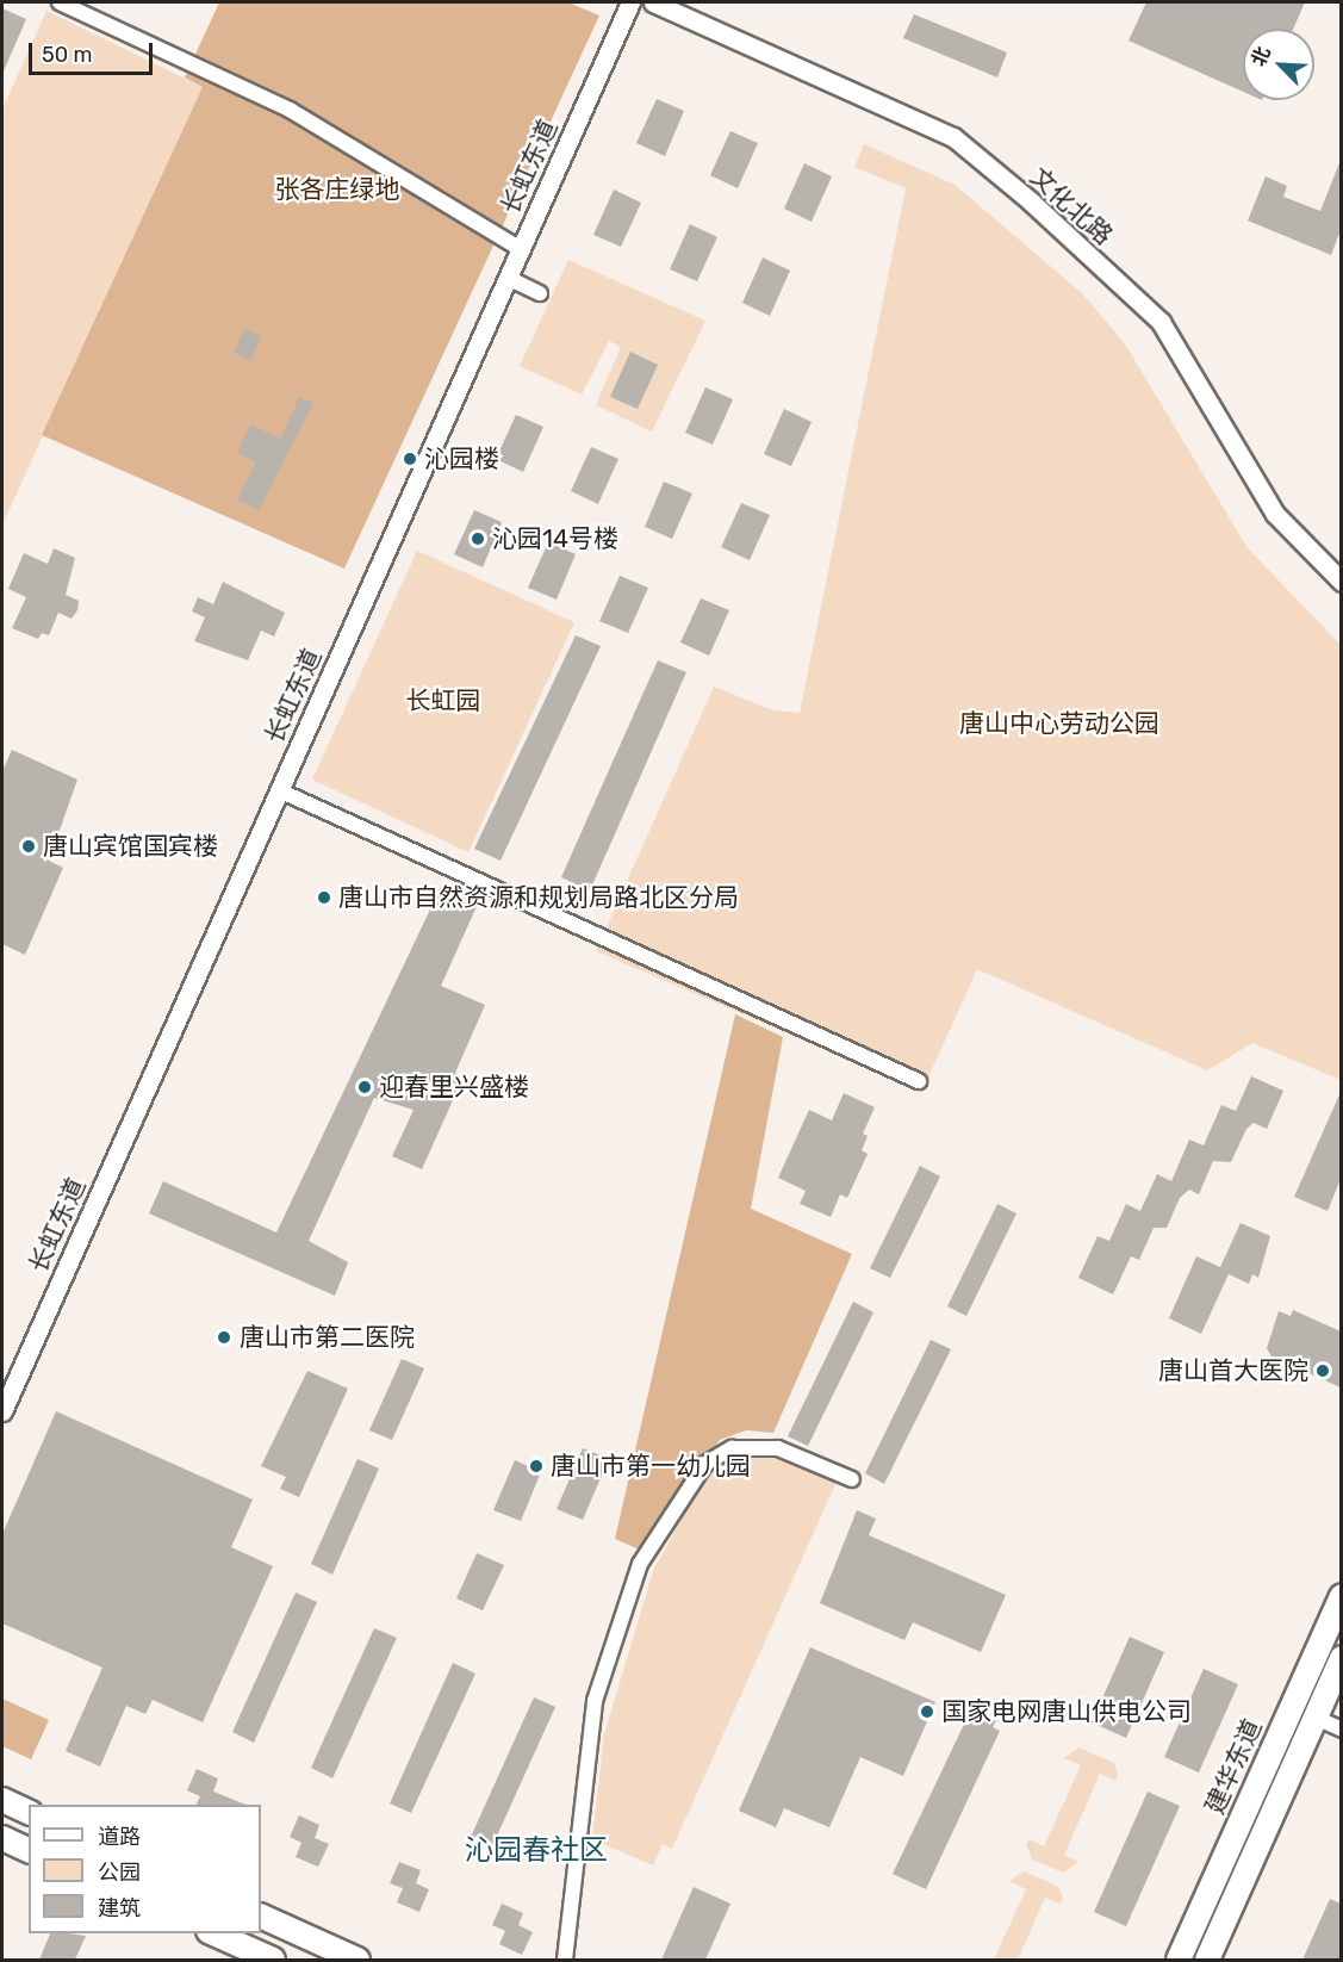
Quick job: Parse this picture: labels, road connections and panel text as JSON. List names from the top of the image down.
{
  "streets": {
    "main road": ["建华东道"],
    "street": ["长虹东道", "文化北路"]
  },
  "districts": ["沁园春社区"],
  "parks": ["张各庄绿地", "长虹园", "唐山中心劳动公园"],
  "places": [
    "沁园楼",
    "沁园14号楼",
    "唐山宾馆国宾楼",
    "唐山市自然资源和规划局路北区分局",
    "迎春里兴盛楼",
    "唐山市第二医院",
    "唐山首大医院",
    "唐山市第一幼儿园",
    "国家电网唐山供电公司"
  ],
  "legend": ["道路", "公园", "建筑"],
  "scale_bar": "50 m",
  "north": "top left"
}
